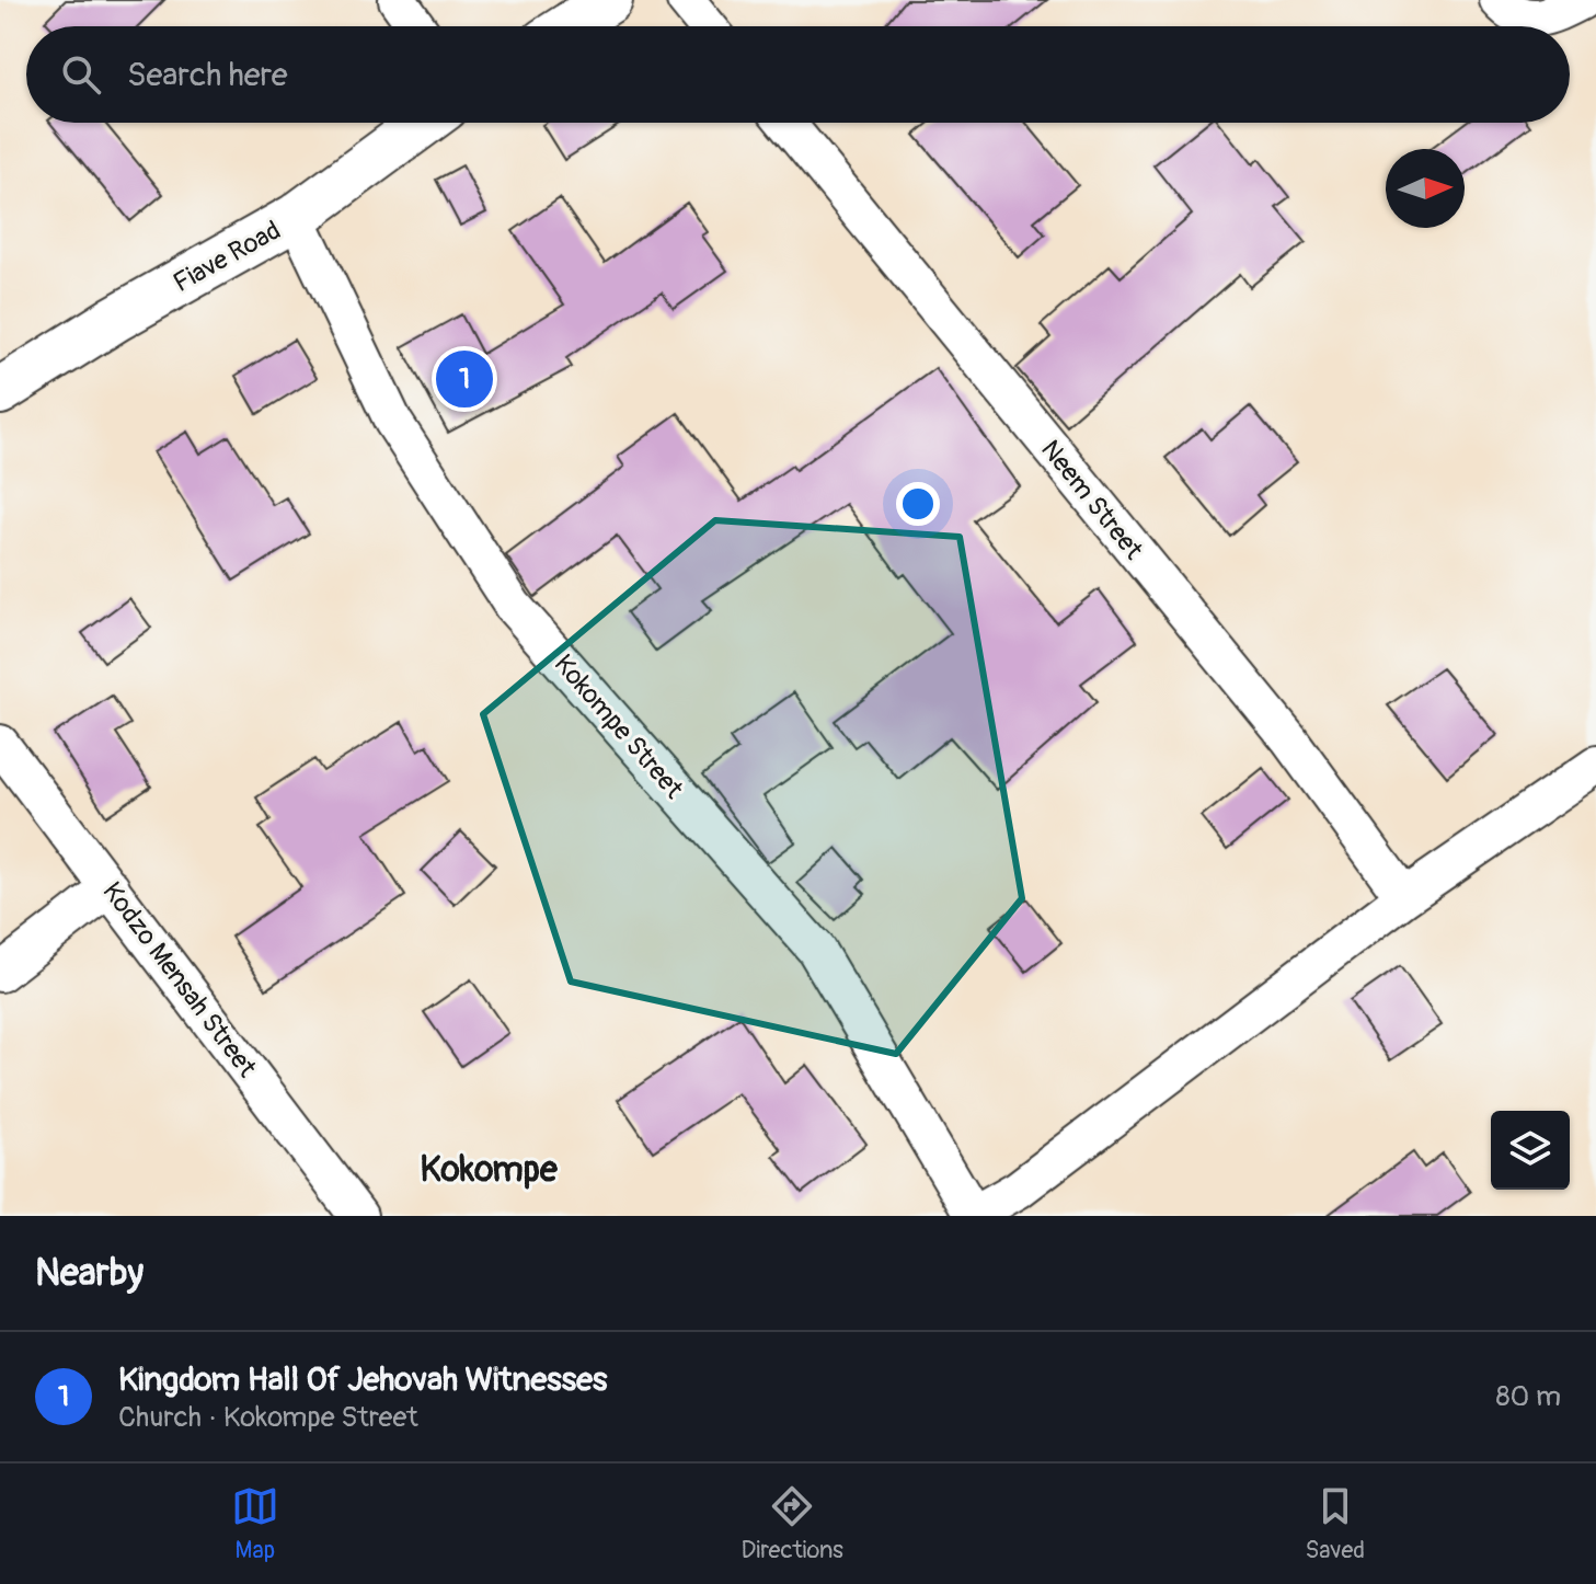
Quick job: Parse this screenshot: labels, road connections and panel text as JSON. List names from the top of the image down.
{
  "streets": {
    "street": [
      "Fiave Road",
      "Neem Street",
      "Kokompe Street",
      "Kodzo Mensah Street"
    ]
  },
  "crossings": [
    ["Fiave Road", "Kokompe Street"]
  ],
  "districts": ["Kokompe"],
  "north": "right",
  "page": {
    "search": "Search here",
    "pins": "1",
    "heading": "Nearby",
    "list": [
      {
        "mark": "1",
        "name": "Kingdom Hall Of Jehovah Witnesses",
        "note": "Church · Kokompe Street",
        "value": "80 m"
      }
    ],
    "nav": ["Map", "Directions", "Saved"]
  }
}
